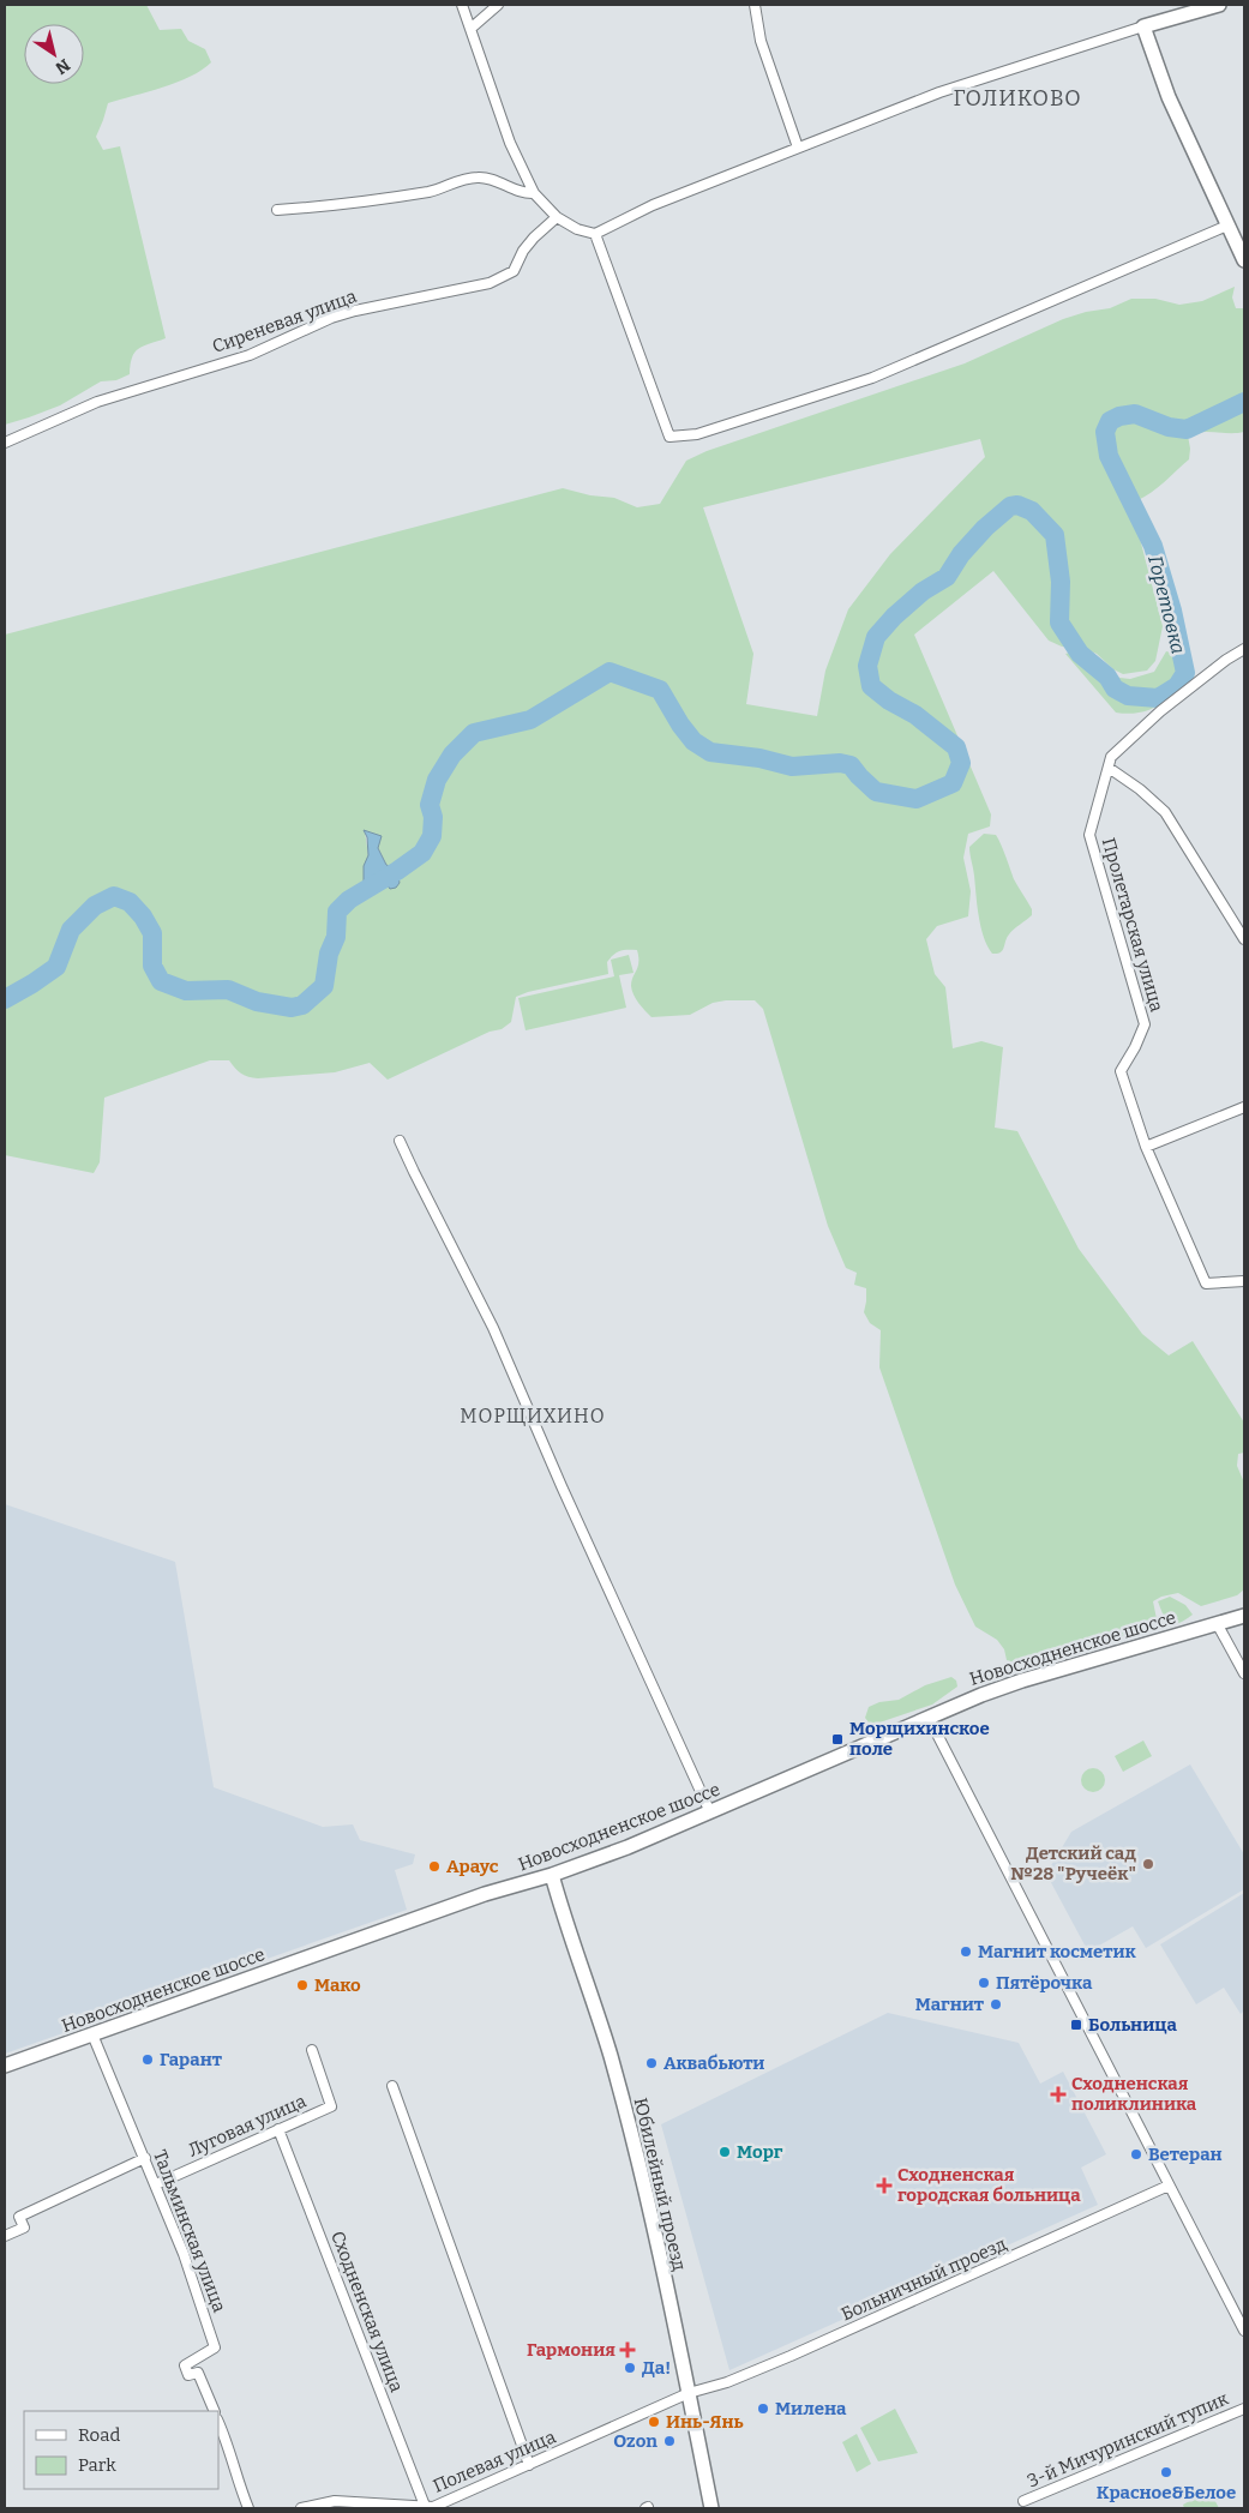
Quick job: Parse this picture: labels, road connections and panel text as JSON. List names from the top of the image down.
{
  "streets": {
    "main road": ["Новосходненское шоссе", "Юбилейный проезд"],
    "street": [
      "Сиреневая улица",
      "Пролетарская улица",
      "Луговая улица",
      "Тальминская улица",
      "Больничный проезд",
      "Сходненская улица",
      "3-й Мичуринский тупик",
      "Полевая улица"
    ]
  },
  "crossings": [
    ["Новосходненское шоссе", "Юбилейный проезд"],
    ["Новосходненское шоссе", "Тальминская улица"],
    ["Луговая улица", "Тальминская улица"],
    ["Луговая улица", "Сходненская улица"],
    ["Юбилейный проезд", "Больничный проезд"],
    ["Юбилейный проезд", "Полевая улица"],
    ["Больничный проезд", "Полевая улица"],
    ["Сходненская улица", "Полевая улица"]
  ],
  "districts": ["ГОЛИКОВО", "МОРЩИХИНО"],
  "water": ["Горетовка"],
  "places": {
    "transit": ["Морщихинское поле", "Больница"],
    "other": [
      "Детский сад №28 \"Ручеёк\"",
      "Араус",
      "Магнит косметик",
      "Пятёрочка",
      "Мако",
      "Магнит",
      "Гарант",
      "Аквабьюти",
      "Морг",
      "Ветеран",
      "Да!",
      "Милена",
      "Инь-Янь",
      "Ozon",
      "Красное&Белое"
    ],
    "health": ["Сходненская поликлиника", "Сходненская городская больница", "Гармония"]
  },
  "legend": ["Road", "Park"],
  "north": "bottom right"
}
